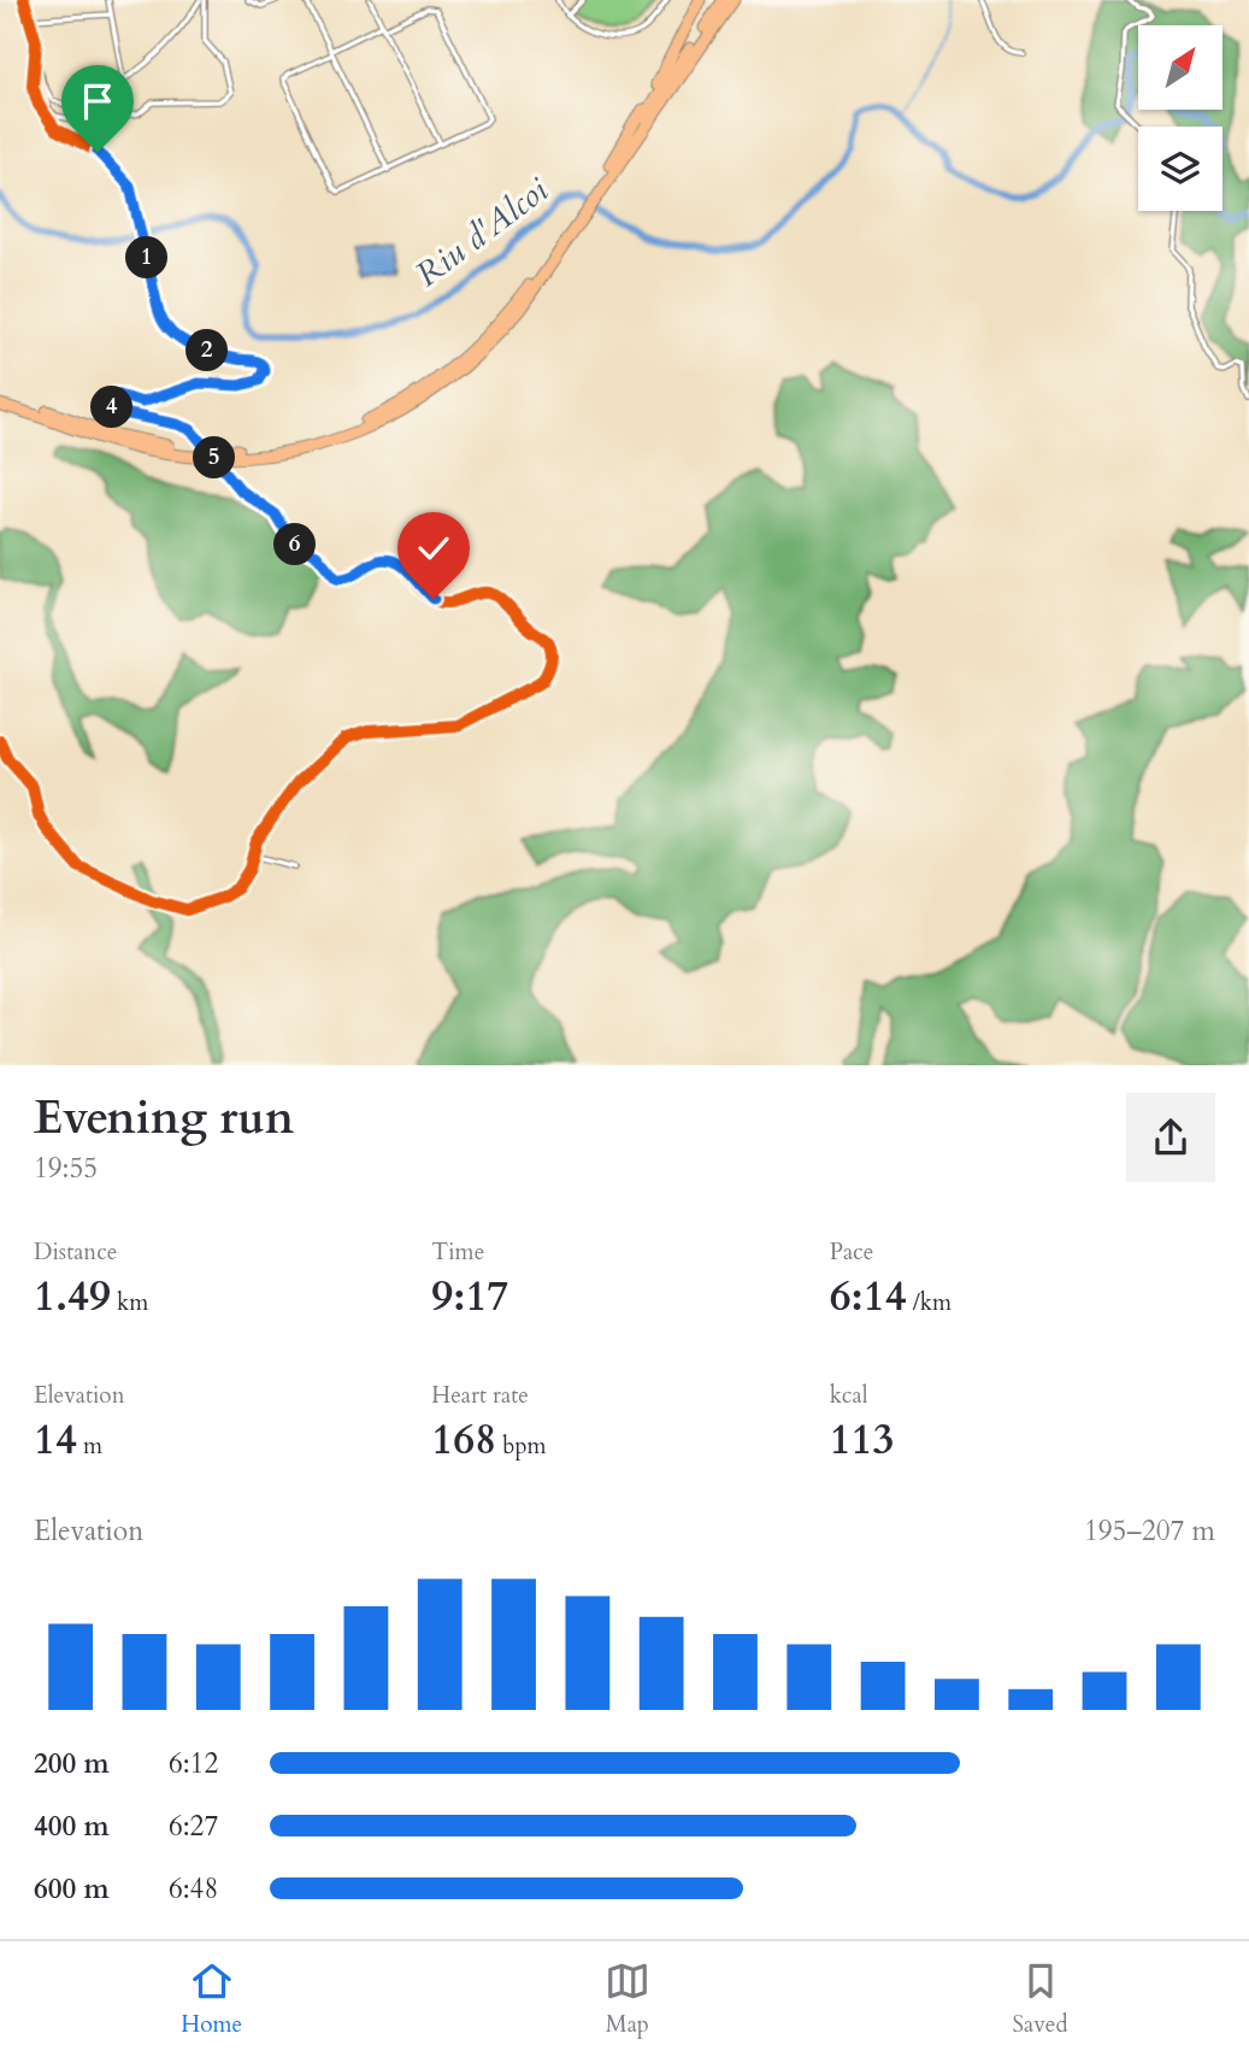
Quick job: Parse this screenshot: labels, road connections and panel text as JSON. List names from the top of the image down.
{
  "water": ["Riu d'Alcoi"],
  "north": "top right",
  "page": {
    "pins": [
      "1",
      "2",
      "4",
      "5",
      "6"
    ],
    "heading": ["Evening run", "19:55"],
    "stats": [
      ["Distance", "1.49 km"],
      ["Time", "9:17"],
      ["Pace", "6:14 /km"],
      ["Elevation", "14 m"],
      ["Heart rate", "168 bpm"],
      ["kcal", "113"]
    ],
    "chart": ["Elevation", "195–207 m"],
    "list": [
      {
        "name": "200 m",
        "note": "6:12"
      },
      {
        "name": "400 m",
        "note": "6:27"
      },
      {
        "name": "600 m",
        "note": "6:48"
      }
    ],
    "tabs": ["Home", "Map", "Saved"]
  }
}
